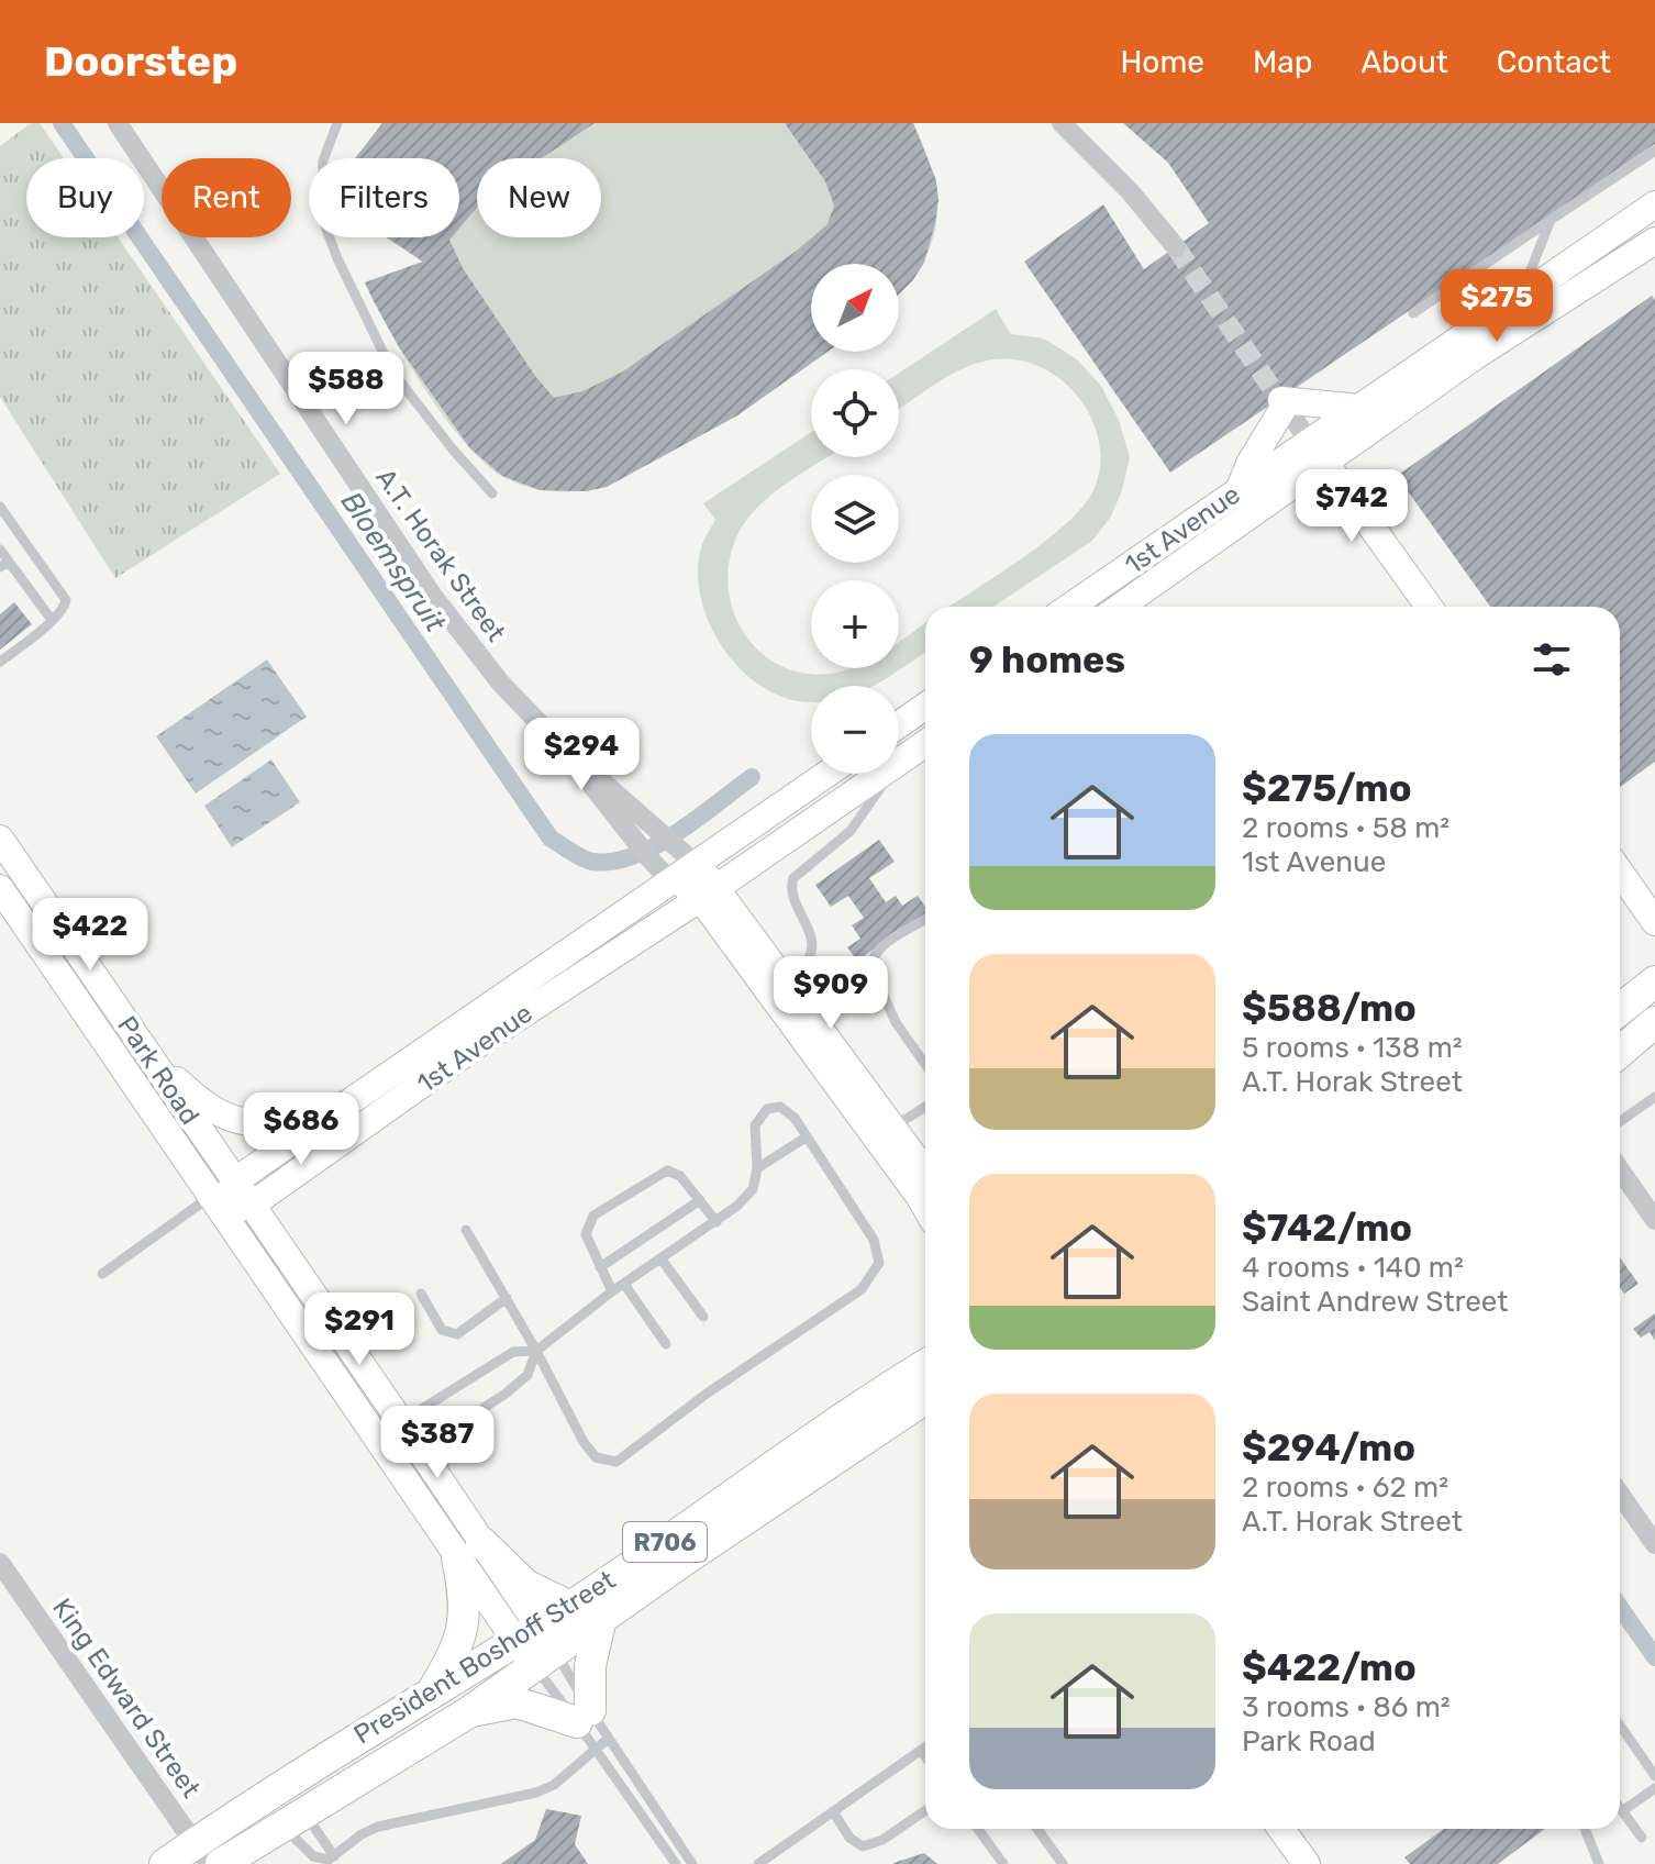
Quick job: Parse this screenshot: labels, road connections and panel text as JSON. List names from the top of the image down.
{
  "streets": {
    "main road": ["R706", "President Boshoff Street"],
    "street": [
      "1st Avenue",
      "A.T. Horak Street",
      "Park Road",
      "King Edward Street"
    ]
  },
  "crossings": [
    ["1st Avenue", "A.T. Horak Street"],
    ["1st Avenue", "Park Road"],
    ["Park Road", "President Boshoff Street"],
    ["President Boshoff Street", "King Edward Street"]
  ],
  "water": ["Bloemspruit"],
  "north": "top right",
  "page": {
    "header": "Doorstep",
    "nav": [
      "Home",
      "Map",
      "About",
      "Contact"
    ],
    "chip": [
      "Buy",
      "Rent",
      "Filters",
      "New"
    ],
    "map_buttons": ["+", "−"],
    "price": [
      "$275",
      "$588",
      "$742",
      "$294",
      "$422",
      "$909",
      "$686",
      "$291",
      "$387"
    ],
    "heading": "9 homes",
    "list": [
      {
        "name": "$275/mo",
        "note": "2 rooms · 58 m² · 1st Avenue"
      },
      {
        "name": "$588/mo",
        "note": "5 rooms · 138 m² · A.T. Horak Street"
      },
      {
        "name": "$742/mo",
        "note": "4 rooms · 140 m² · Saint Andrew Street"
      },
      {
        "name": "$294/mo",
        "note": "2 rooms · 62 m² · A.T. Horak Street"
      },
      {
        "name": "$422/mo",
        "note": "3 rooms · 86 m² · Park Road"
      }
    ]
  }
}
